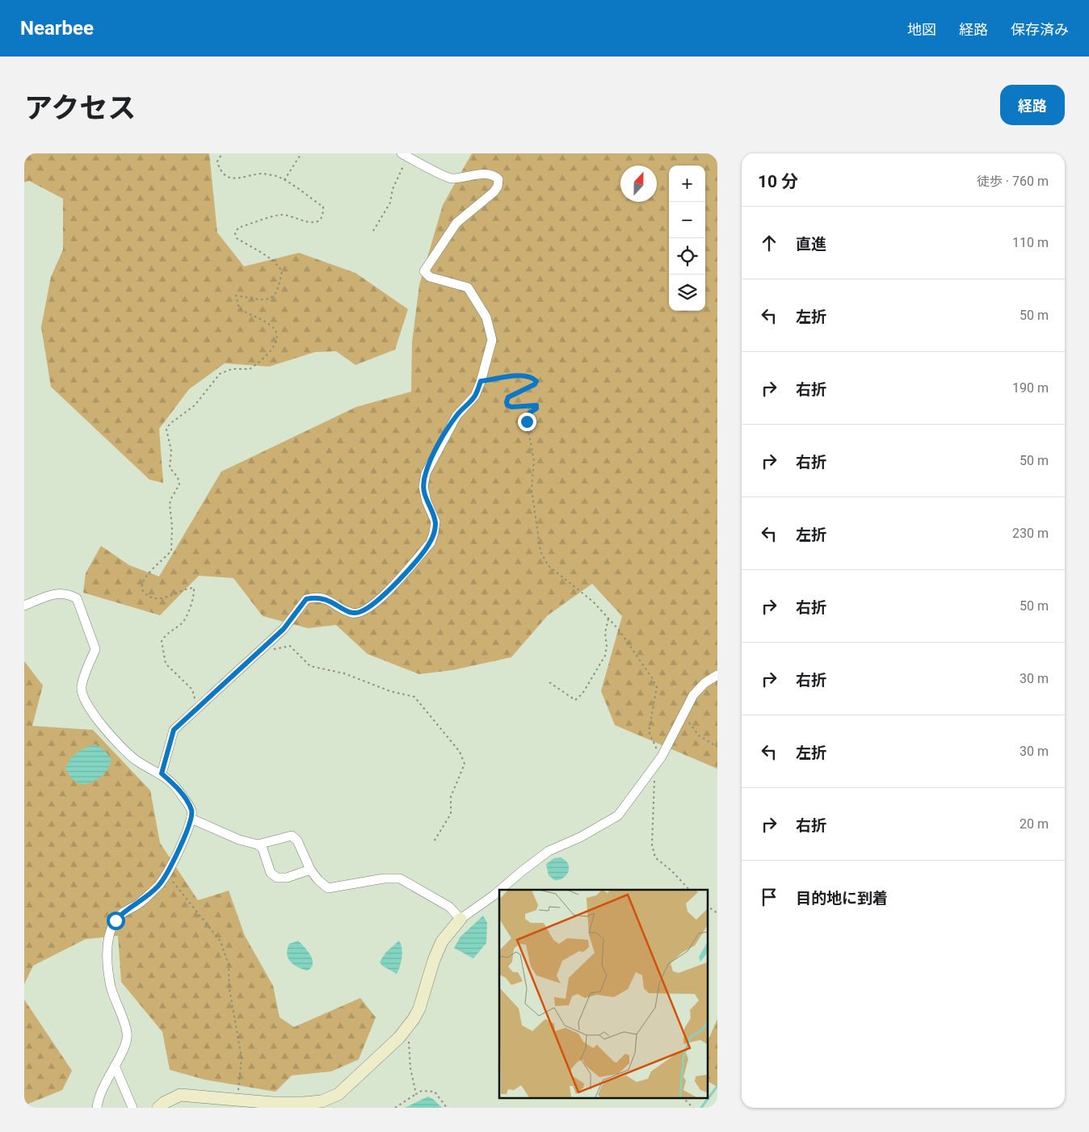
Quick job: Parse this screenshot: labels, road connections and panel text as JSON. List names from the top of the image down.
{
  "north": "top",
  "page": {
    "header": "Nearbee",
    "nav": ["地図", "経路", "保存済み"],
    "title": "アクセス",
    "buttons": "経路",
    "heading": ["10 分", "徒歩 · 760 m"],
    "map_buttons": ["+", "−"],
    "list": [
      ["直進", "110 m"],
      ["左折", "50 m"],
      ["右折", "190 m"],
      ["右折", "50 m"],
      ["左折", "230 m"],
      ["右折", "50 m"],
      ["右折", "30 m"],
      ["左折", "30 m"],
      ["右折", "20 m"],
      "目的地に到着"
    ]
  }
}
